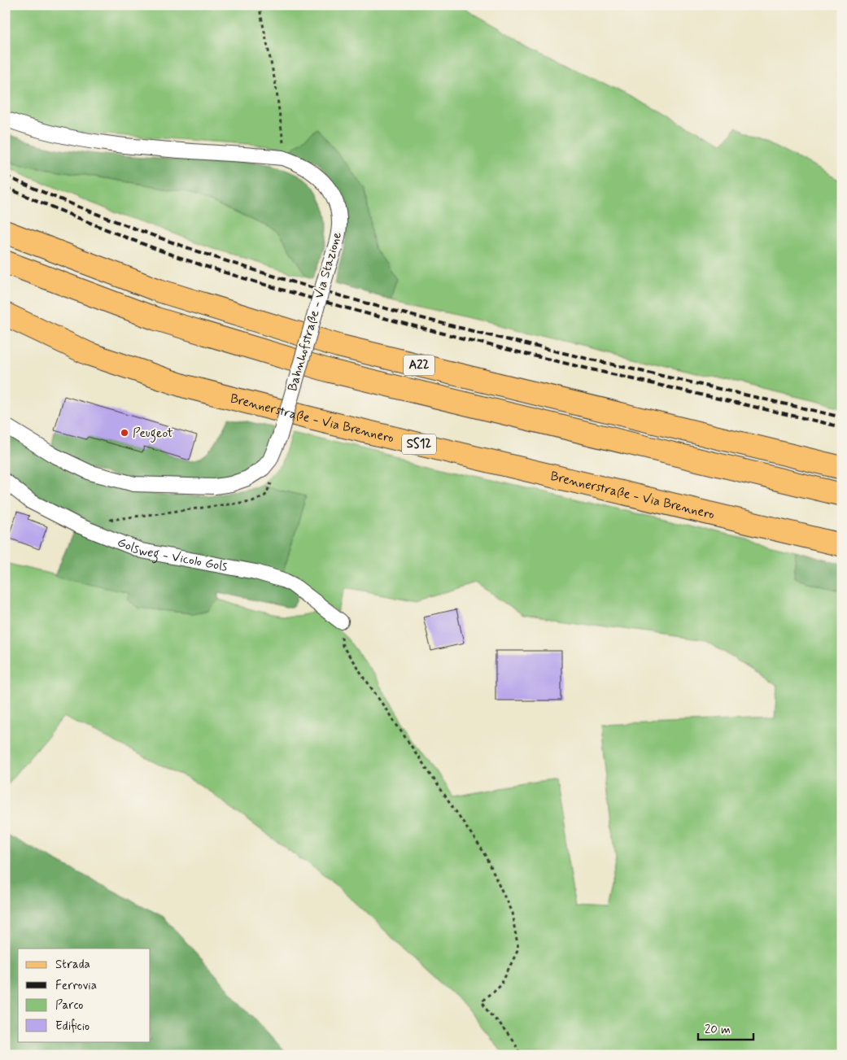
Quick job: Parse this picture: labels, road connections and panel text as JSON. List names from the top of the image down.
{
  "streets": {
    "main road": ["A22", "Brennerstraße - Via Brennero", "SS12"],
    "street": ["Bahnhofstraße - Via Stazione", "Golsweg - Vicolo Gols"]
  },
  "places": ["Peugeot"],
  "legend": [
    "Strada",
    "Ferrovia",
    "Parco",
    "Edificio"
  ],
  "scale_bar": "20 m"
}
